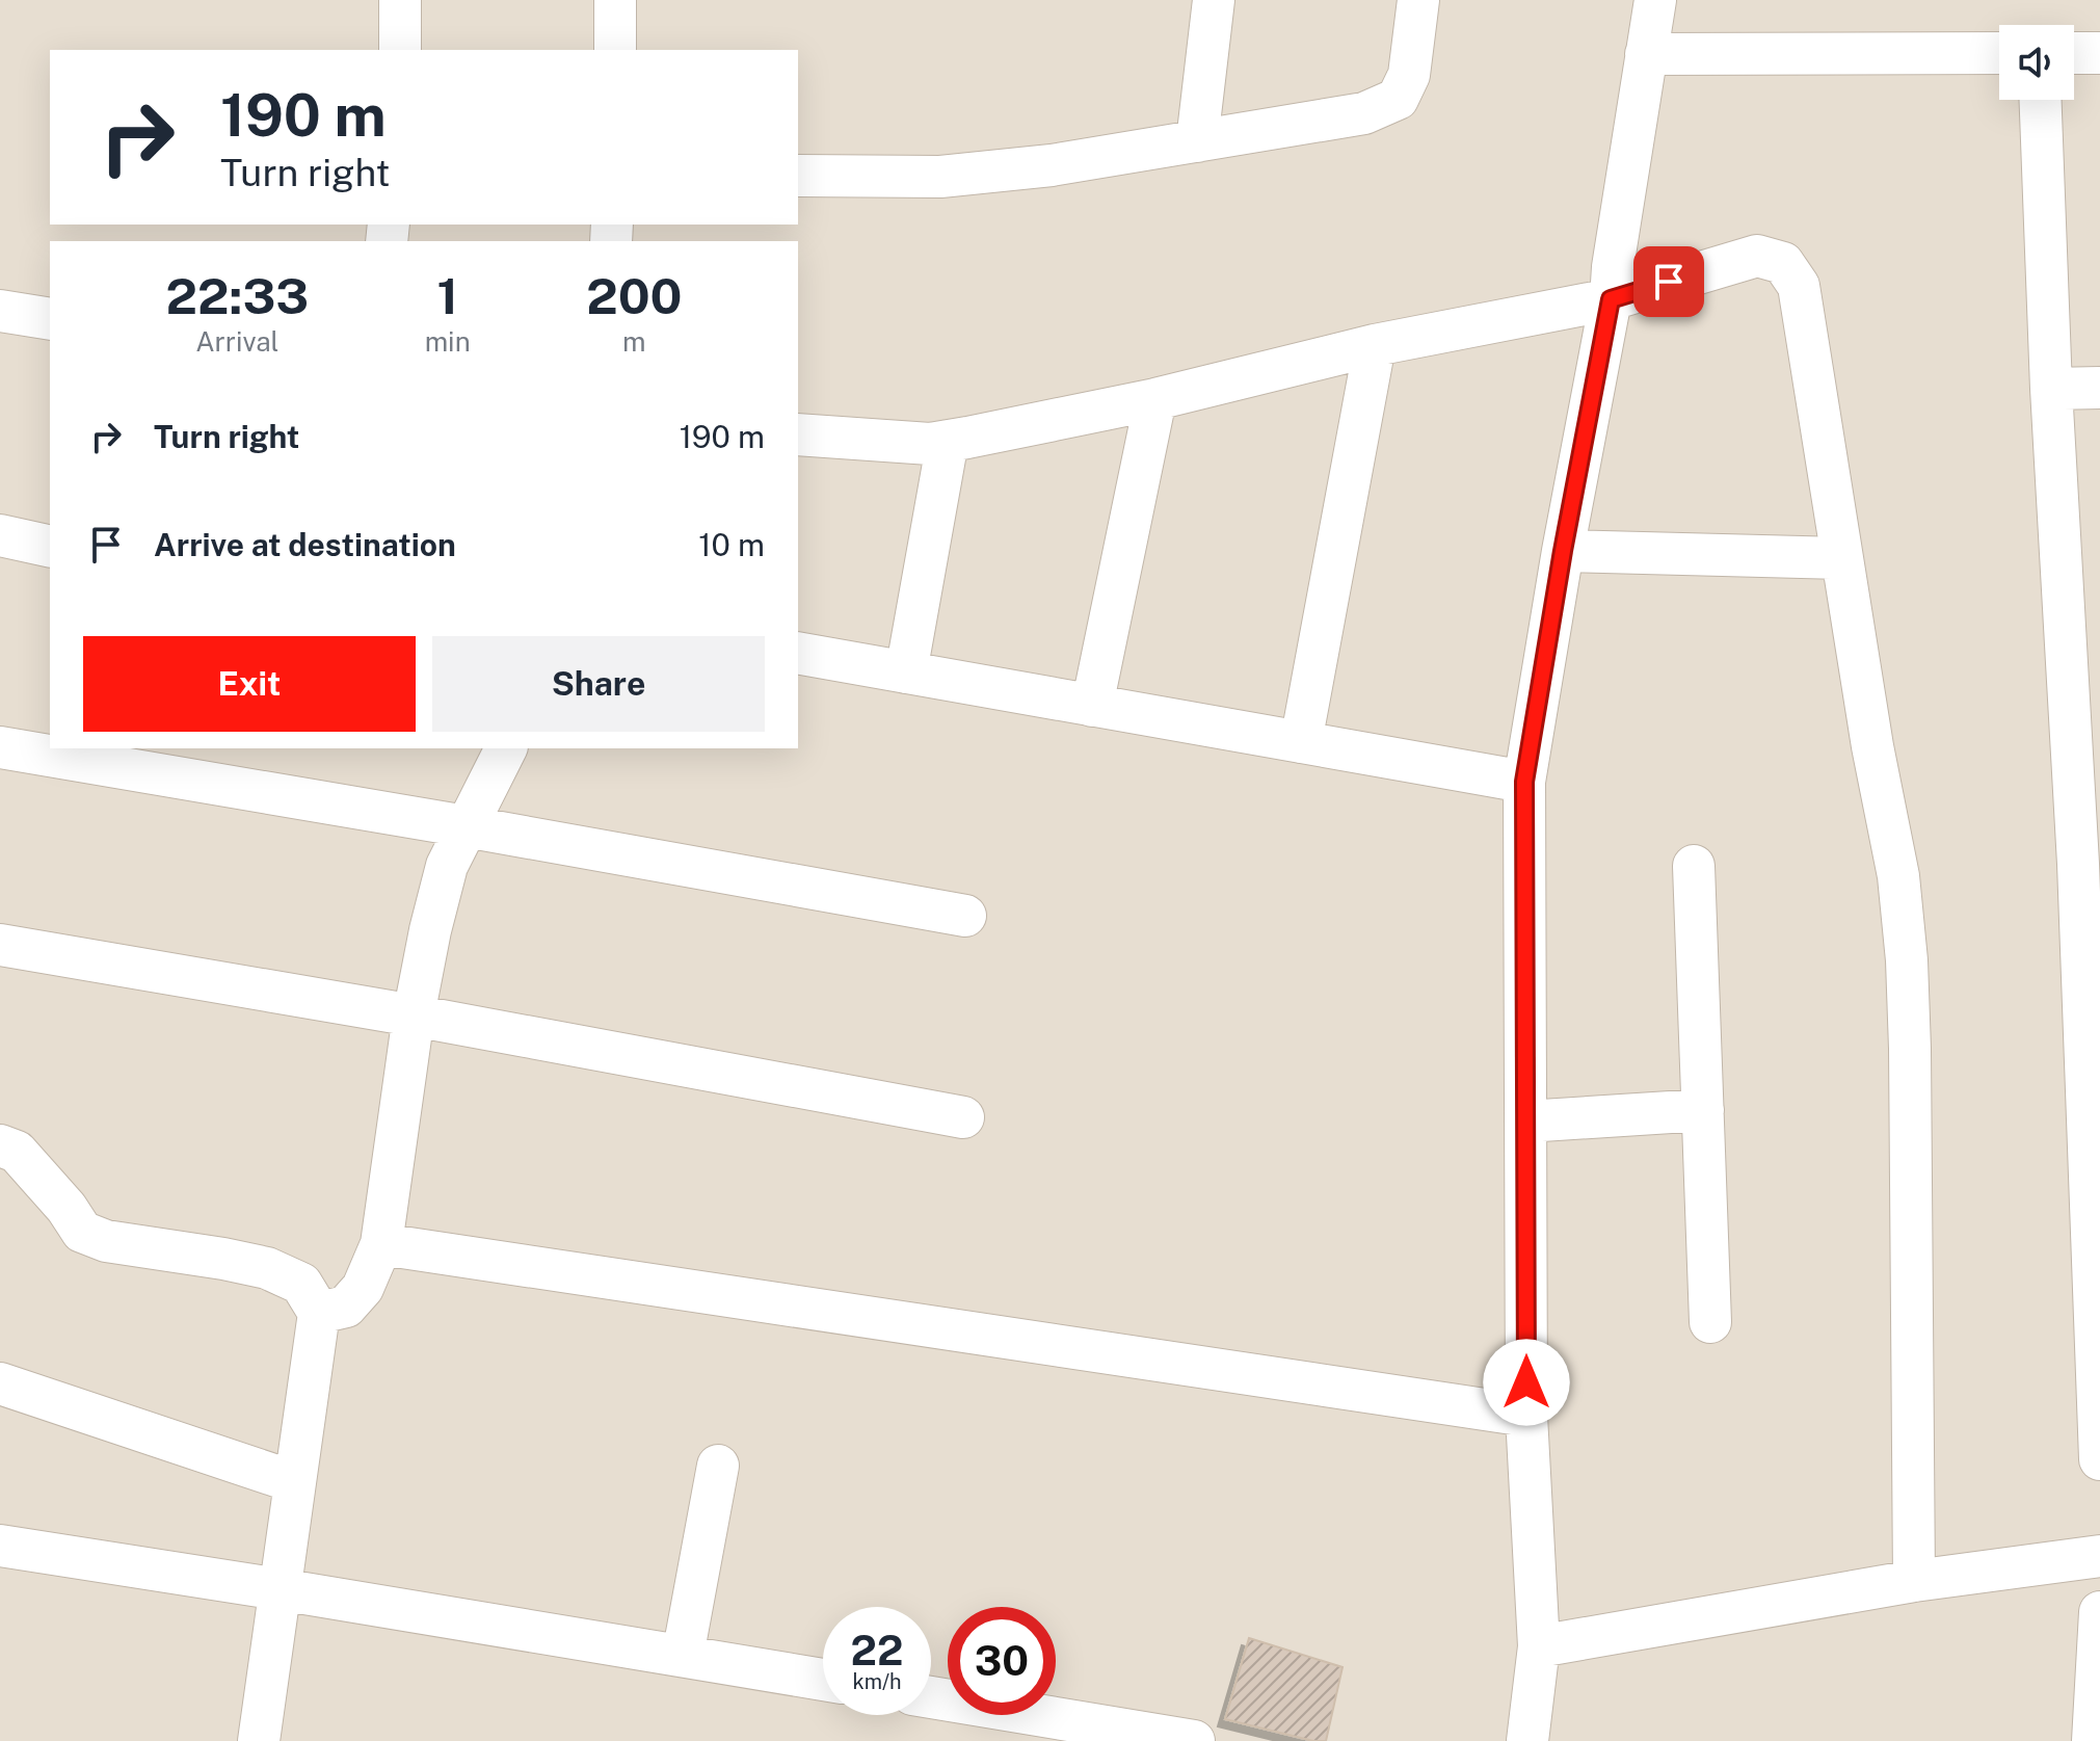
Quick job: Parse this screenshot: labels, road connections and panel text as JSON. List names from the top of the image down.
{
  "page": {
    "turn": ["190 m", "Turn right"],
    "eta": [
      "22:33",
      "Arrival",
      "1",
      "min",
      "200",
      "m"
    ],
    "list": [
      {
        "name": "Turn right",
        "value": "190 m"
      },
      {
        "name": "Arrive at destination",
        "value": "10 m"
      }
    ],
    "buttons": ["Exit", "Share"],
    "speed": "22 km/h",
    "limit": "30"
  }
}
